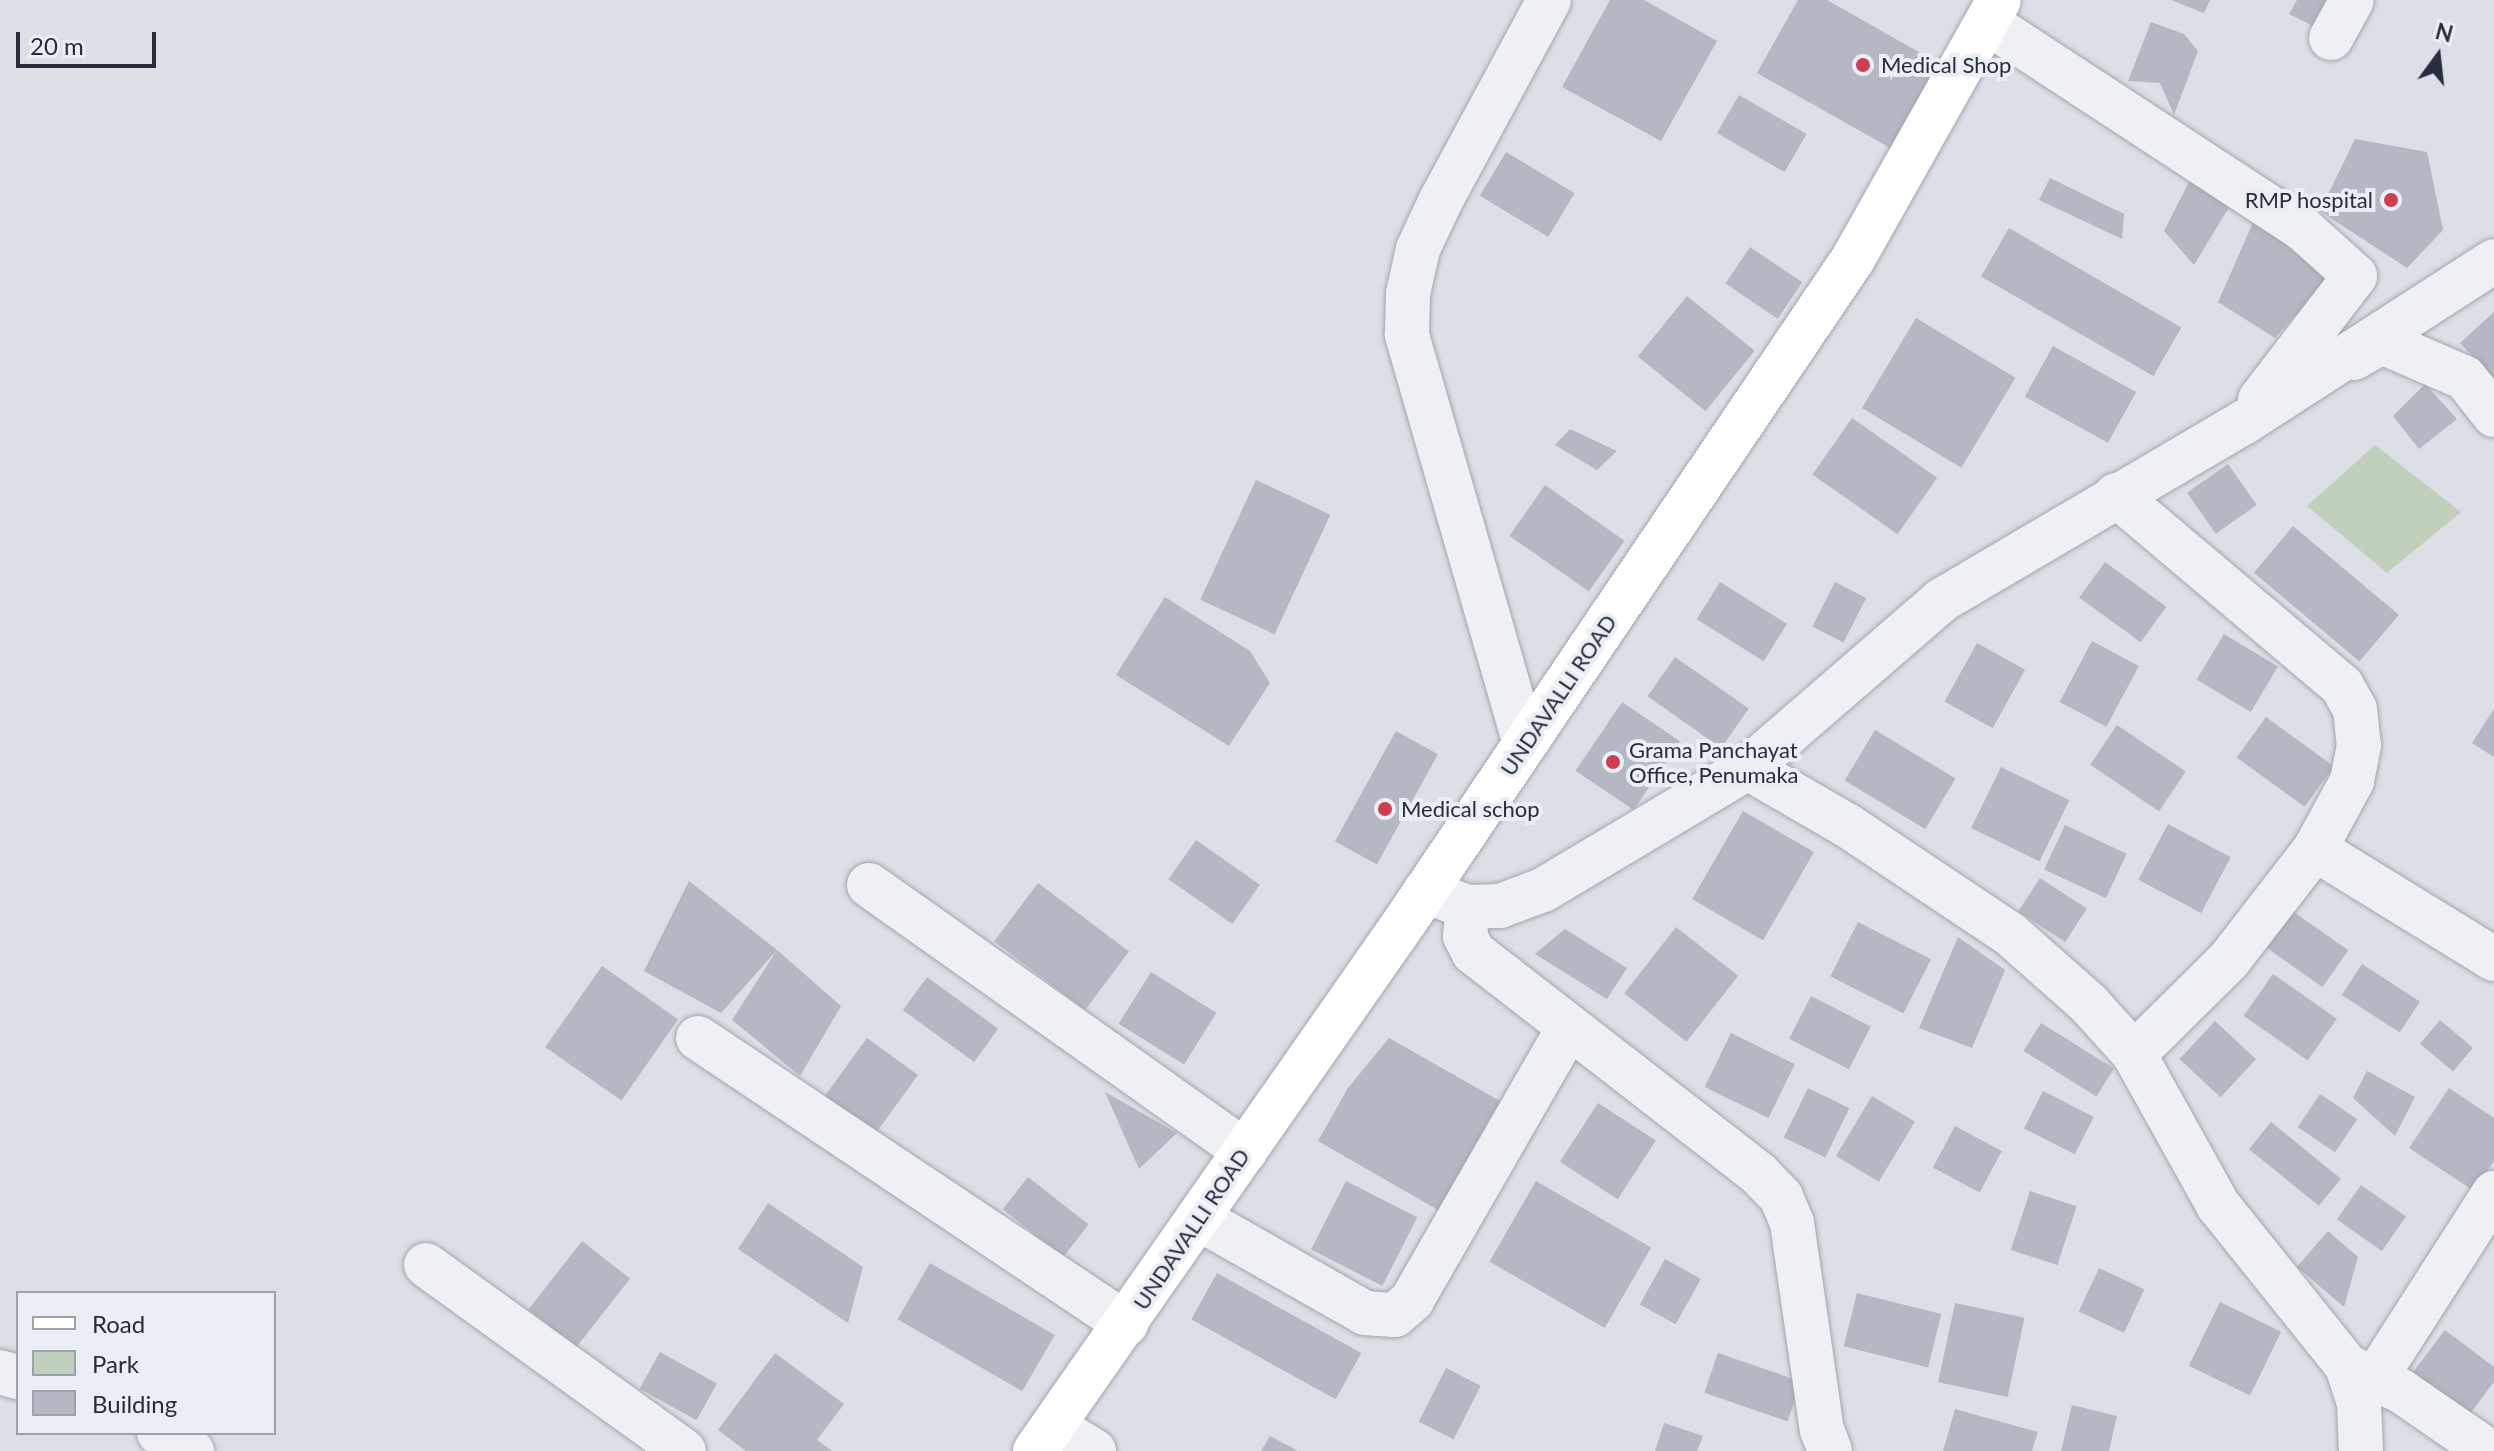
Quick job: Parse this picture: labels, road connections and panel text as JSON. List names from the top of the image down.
{
  "streets": {
    "main road": ["UNDAVALLI ROAD"]
  },
  "places": [
    "Medical Shop",
    "RMP hospital",
    "Grama Panchayat Office, Penumaka",
    "Medical schop"
  ],
  "legend": ["Road", "Park", "Building"],
  "scale_bar": "20 m",
  "north": "top"
}
